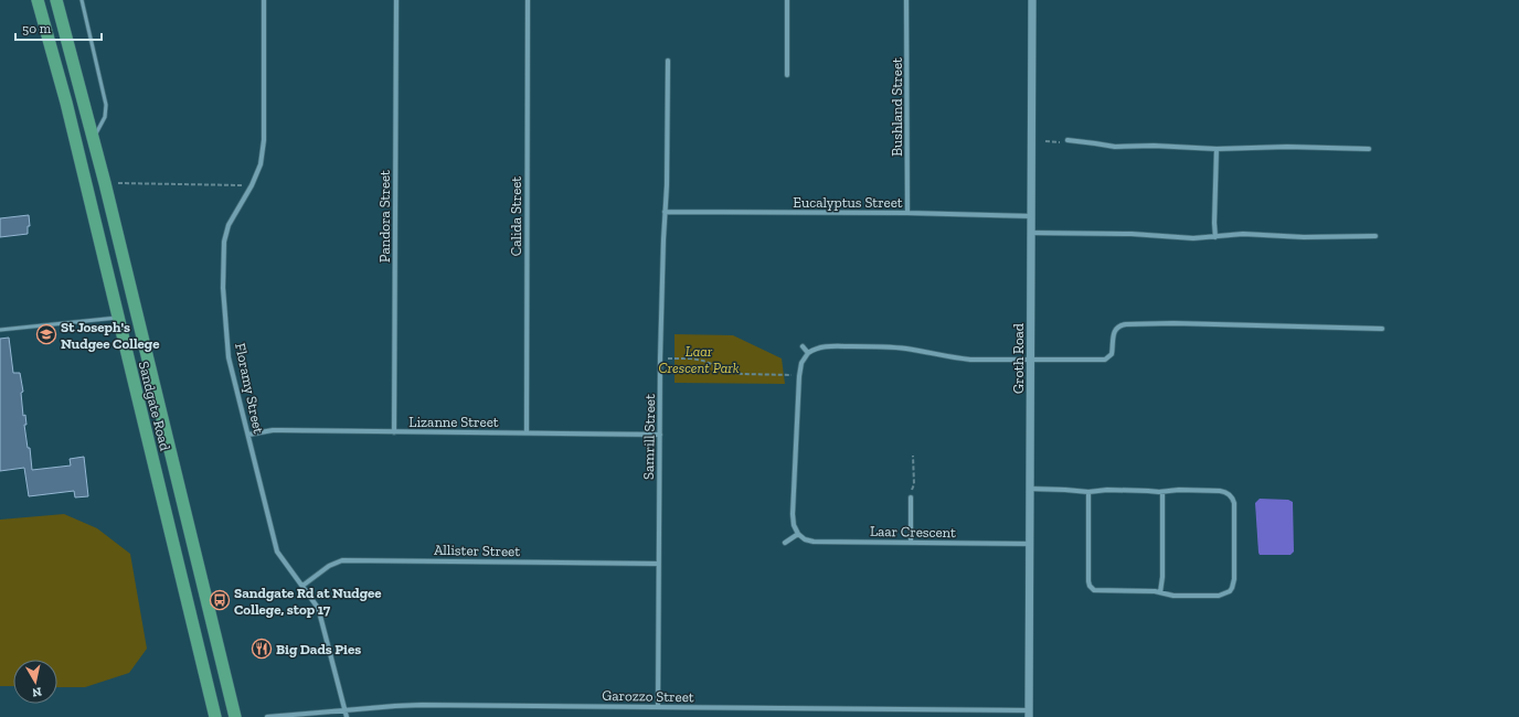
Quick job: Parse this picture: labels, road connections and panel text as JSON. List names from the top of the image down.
{
  "streets": {
    "highway": ["Sandgate Road"],
    "street": [
      "Bushland Street",
      "Eucalyptus Street",
      "Pandora Street",
      "Calida Street",
      "Groth Road",
      "Floramy Street",
      "Lizanne Street",
      "Samrill Street",
      "Laar Crescent",
      "Allister Street",
      "Garozzo Street"
    ]
  },
  "crossings": [
    ["Bushland Street", "Eucalyptus Street"],
    ["Eucalyptus Street", "Groth Road"],
    ["Eucalyptus Street", "Samrill Street"],
    ["Pandora Street", "Lizanne Street"],
    ["Calida Street", "Lizanne Street"],
    ["Groth Road", "Laar Crescent"],
    ["Groth Road", "Garozzo Street"],
    ["Floramy Street", "Lizanne Street"],
    ["Floramy Street", "Allister Street"],
    ["Floramy Street", "Garozzo Street"],
    ["Lizanne Street", "Samrill Street"],
    ["Samrill Street", "Allister Street"],
    ["Samrill Street", "Garozzo Street"]
  ],
  "parks": ["Laar Crescent Park"],
  "places": {
    "school or university": ["St Joseph's Nudgee College"],
    "bus stop": ["Sandgate Rd at Nudgee College, stop 17"],
    "restaurant": ["Big Dads Pies"]
  },
  "scale_bar": "50 m",
  "north": "bottom"
}
